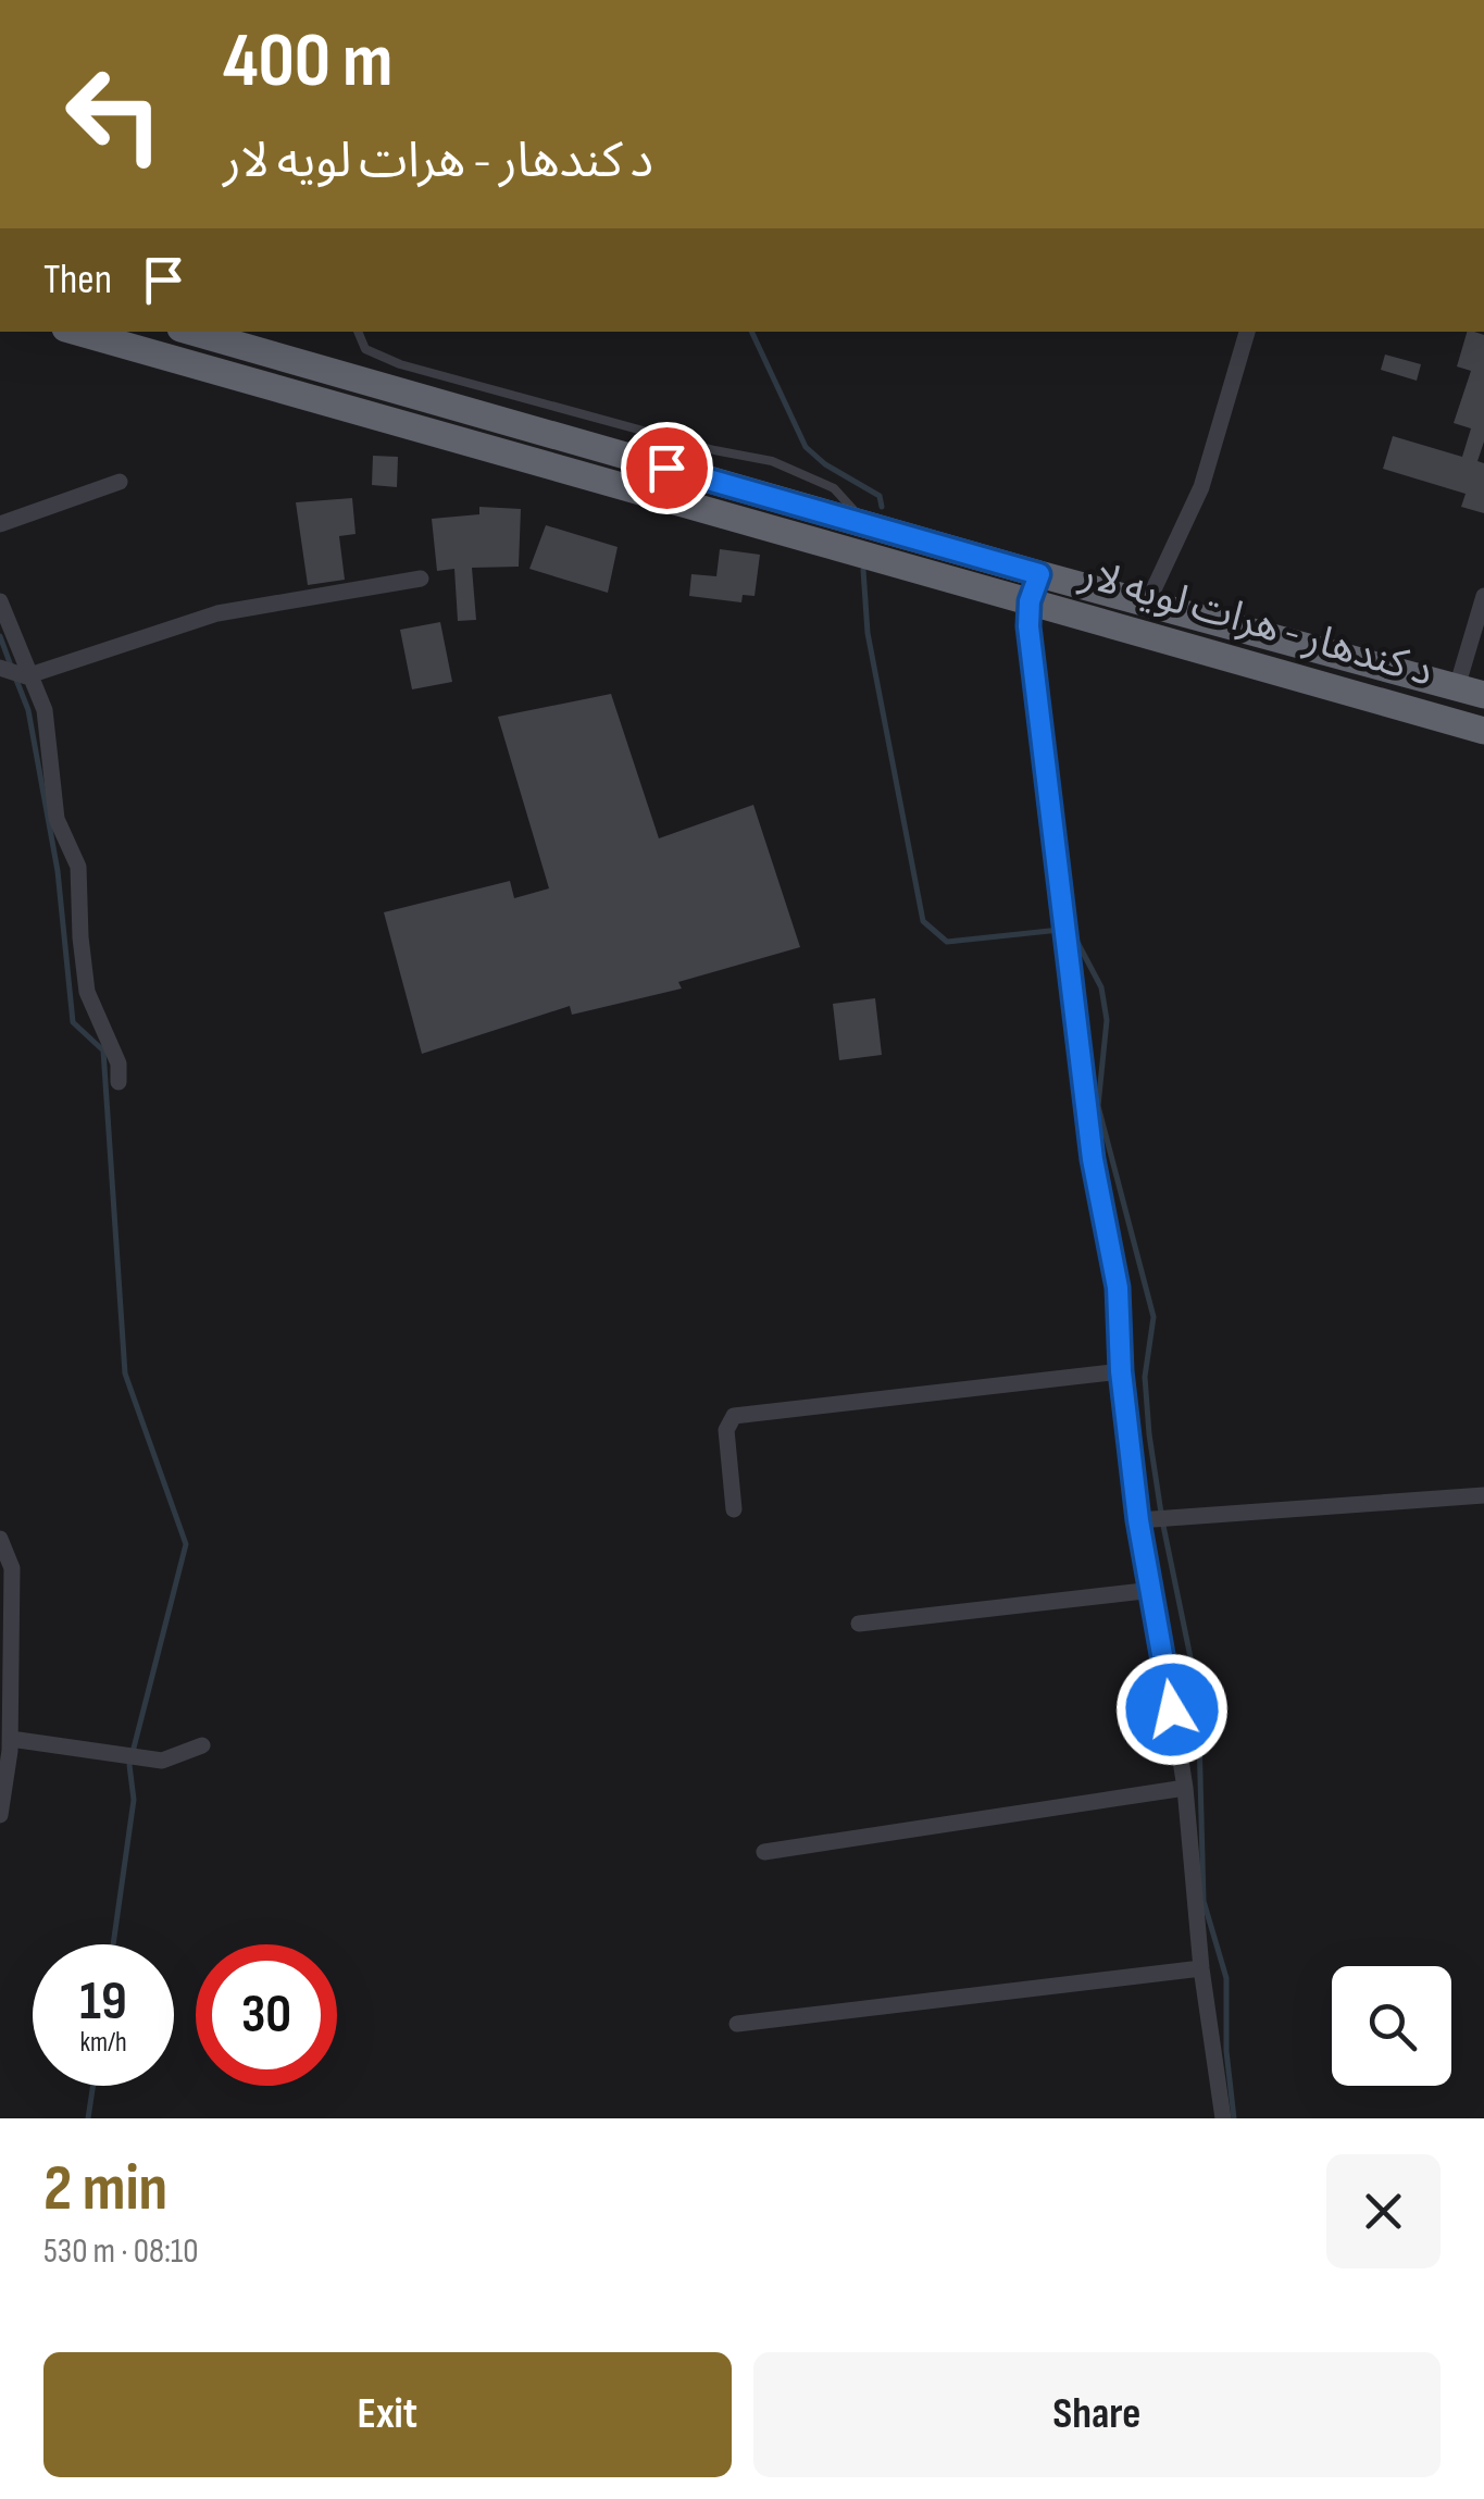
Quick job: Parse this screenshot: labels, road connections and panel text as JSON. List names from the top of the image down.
{
  "streets": {
    "highway": ["د کندهار - هرات لويه لار"]
  },
  "page": {
    "turn": ["400 m", "د کندهار - هرات لويه لار"],
    "then": "Then",
    "speed": "19 km/h",
    "limit": "30",
    "heading": ["2 min", "530 m · 08:10"],
    "buttons": ["Exit", "Share"]
  }
}
